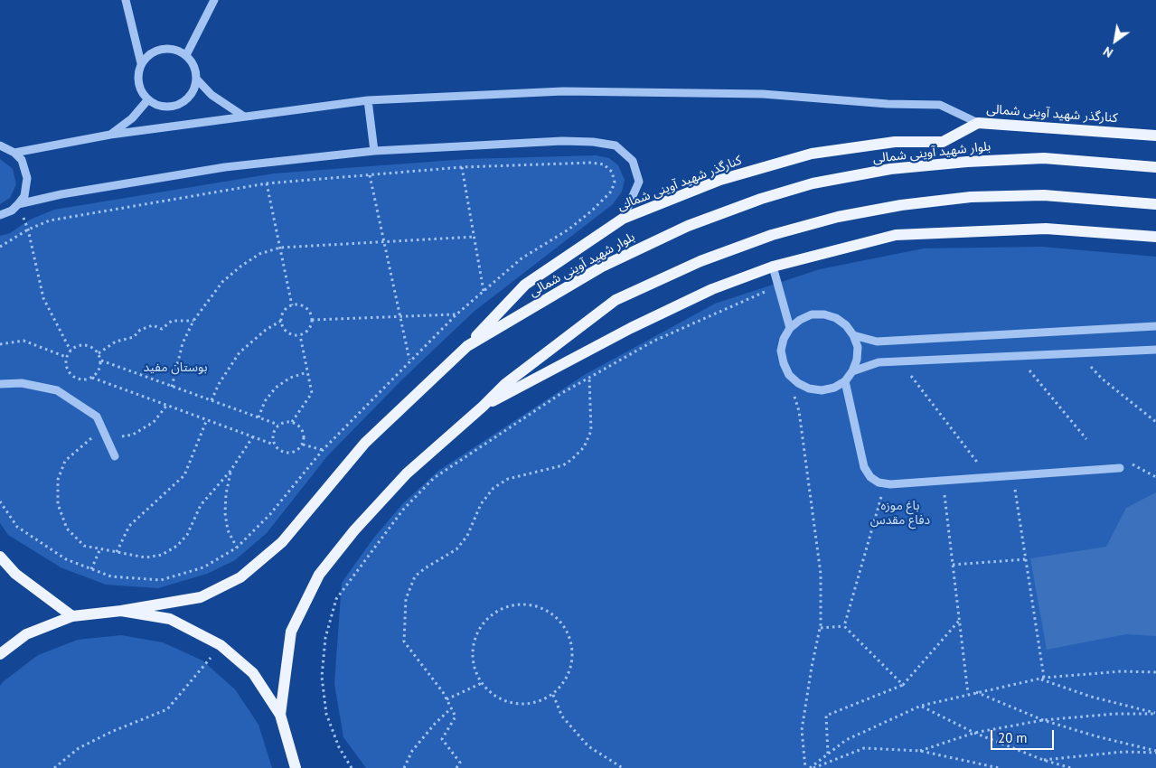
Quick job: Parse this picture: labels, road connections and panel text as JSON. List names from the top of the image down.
{
  "streets": {
    "main road": ["کنارگذر شهید آوینی شمالی", "بلوار شهید آوینی شمالی"]
  },
  "crossings": [
    ["کنارگذر شهید آوینی شمالی", "بلوار شهید آوینی شمالی"]
  ],
  "parks": ["بوستان مفید", "باغ موزه دفاع مقدس"],
  "scale_bar": "20 m",
  "north": "bottom left"
}
